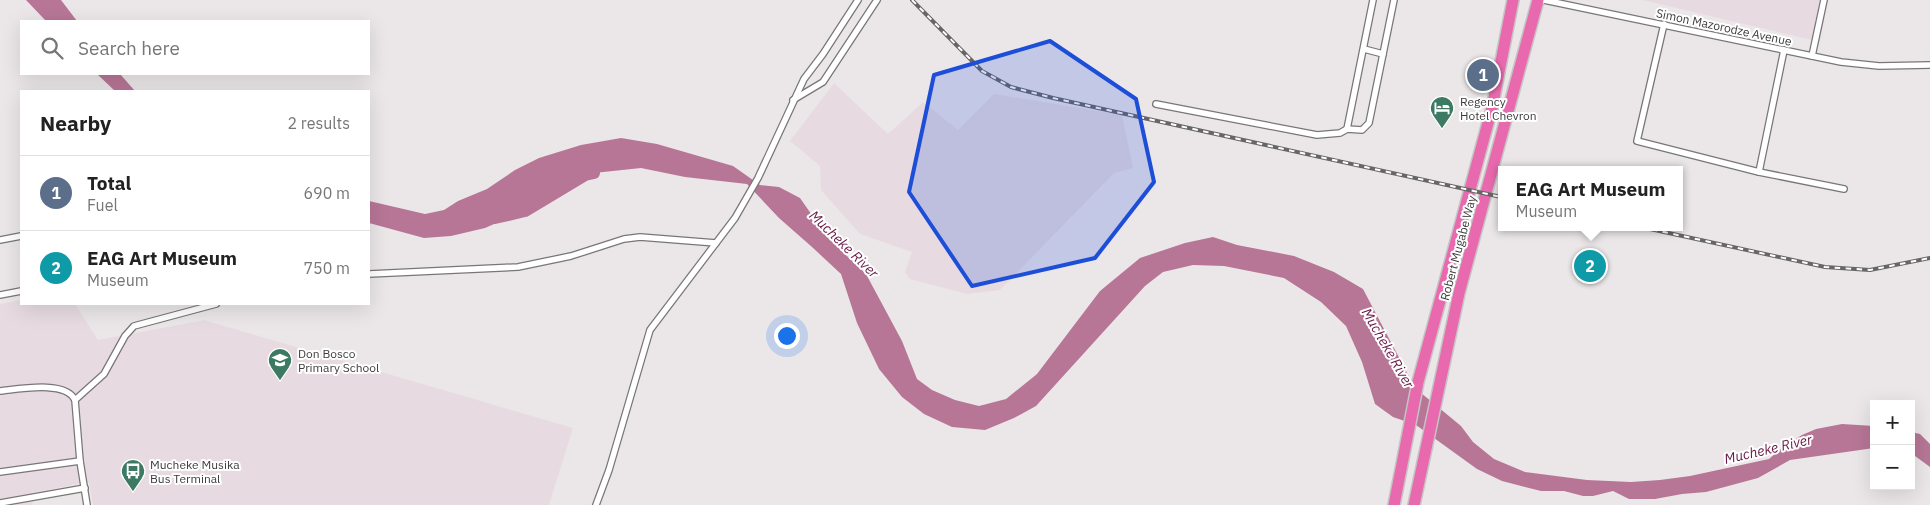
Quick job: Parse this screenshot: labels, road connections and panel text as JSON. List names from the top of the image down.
{
  "streets": {
    "highway": ["Robert Mugabe Way"],
    "street": ["Simon Mazorodze Avenue"]
  },
  "water": ["Mucheke River"],
  "places": {
    "hotel": ["Regency Hotel Chevron"],
    "school or university": ["Don Bosco Primary School"],
    "bus stop": ["Mucheke Musika Bus Terminal"]
  },
  "page": {
    "search": "Search here",
    "pins": ["1", "2"],
    "heading": ["Nearby", "2 results"],
    "list": [
      {
        "mark": "1",
        "name": "Total",
        "note": "Fuel",
        "value": "690 m"
      },
      {
        "mark": "2",
        "name": "EAG Art Museum",
        "note": "Museum",
        "value": "750 m"
      }
    ],
    "popup": ["EAG Art Museum", "Museum"],
    "map_buttons": ["+", "−"]
  }
}
